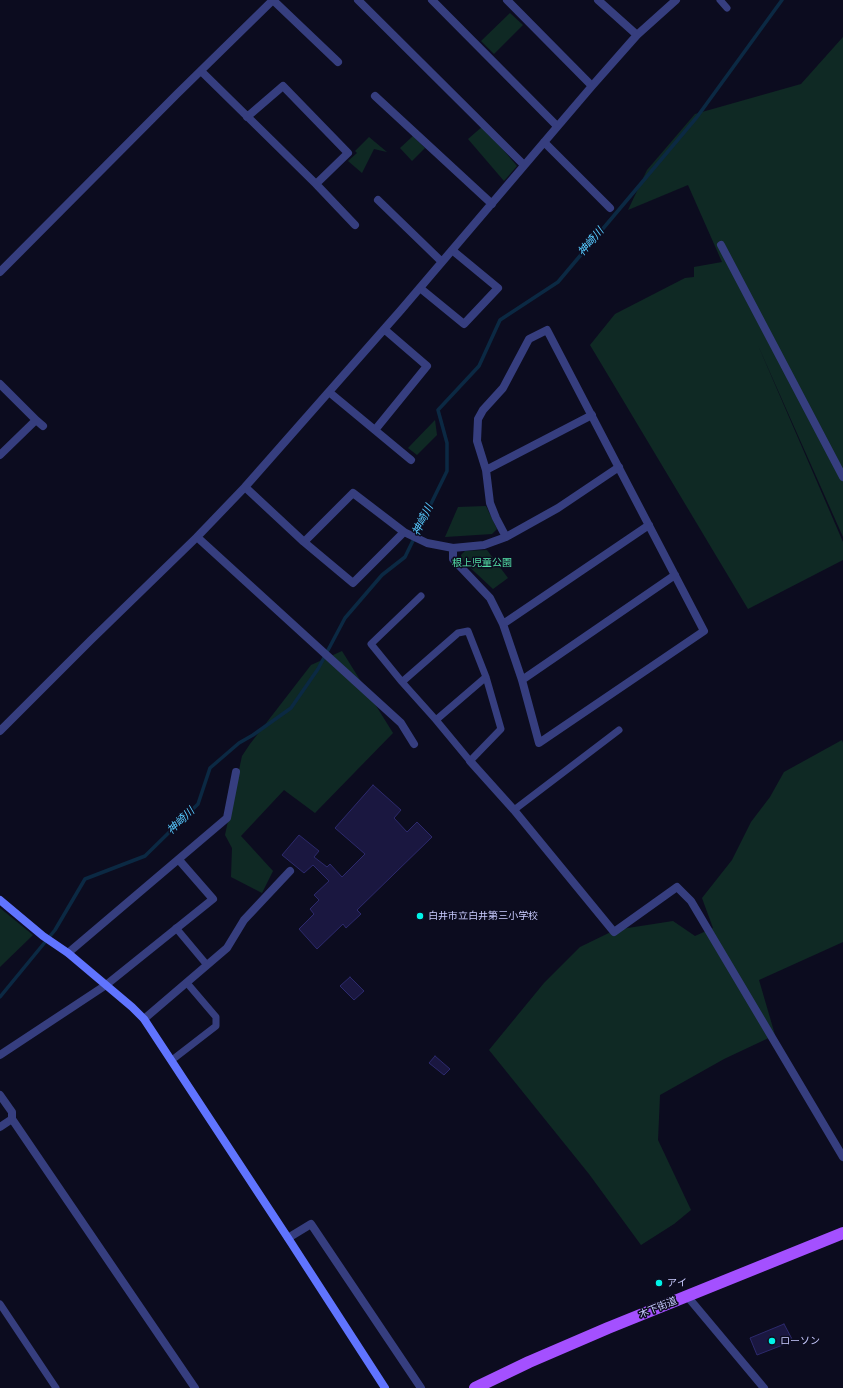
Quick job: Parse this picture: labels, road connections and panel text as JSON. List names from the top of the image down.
{
  "streets": {
    "main road": ["木下街道"]
  },
  "water": ["神崎川"],
  "parks": ["根上児童公園"],
  "places": ["白井市立白井第三小学校", "アイ", "ローソン"]
}
